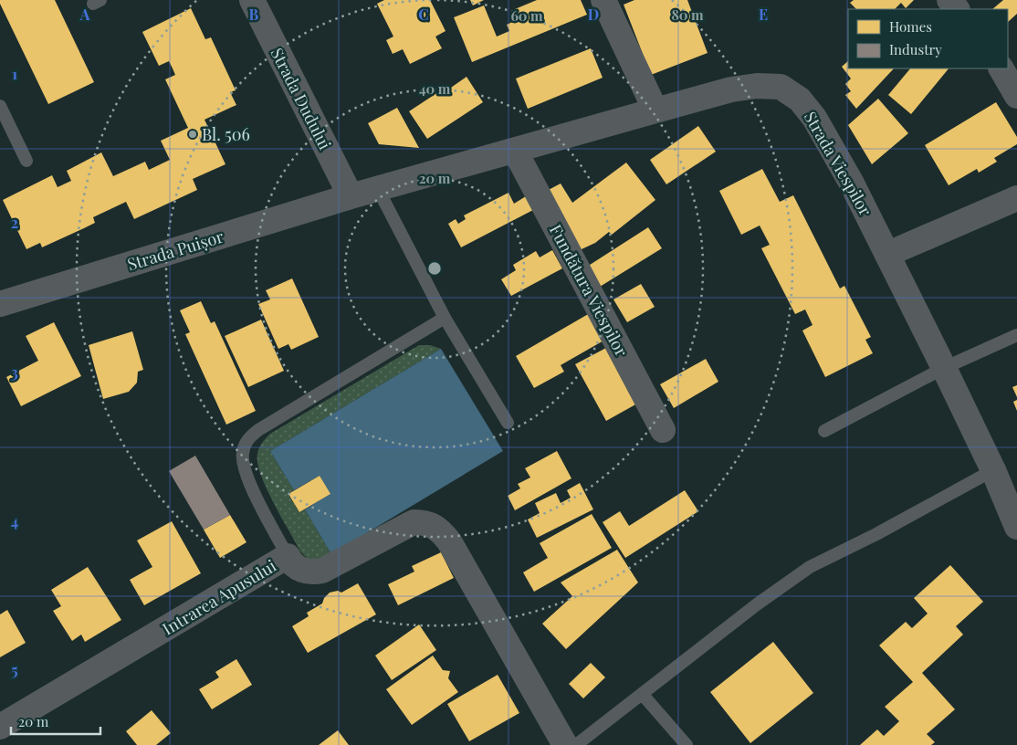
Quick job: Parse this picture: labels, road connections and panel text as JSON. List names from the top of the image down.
{
  "streets": {
    "street": [
      "Strada Dudului",
      "Strada Viespilor",
      "Strada Puișor",
      "Fundătura Viespilor",
      "Intrarea Apusului"
    ]
  },
  "crossings": [
    ["Strada Dudului", "Strada Viespilor"],
    ["Strada Dudului", "Strada Puișor"],
    ["Strada Viespilor", "Strada Puișor"],
    ["Strada Viespilor", "Fundătura Viespilor"]
  ],
  "places": ["Bl. 506"],
  "legend": ["Homes", "Industry"],
  "scale_bar": "20 m",
  "grid": {
    "columns": [
      "A",
      "B",
      "C",
      "D",
      "E"
    ],
    "rows": [
      "1",
      "2",
      "3",
      "4",
      "5"
    ]
  },
  "rings": [
    "80 m",
    "60 m",
    "40 m",
    "20 m"
  ]
}
